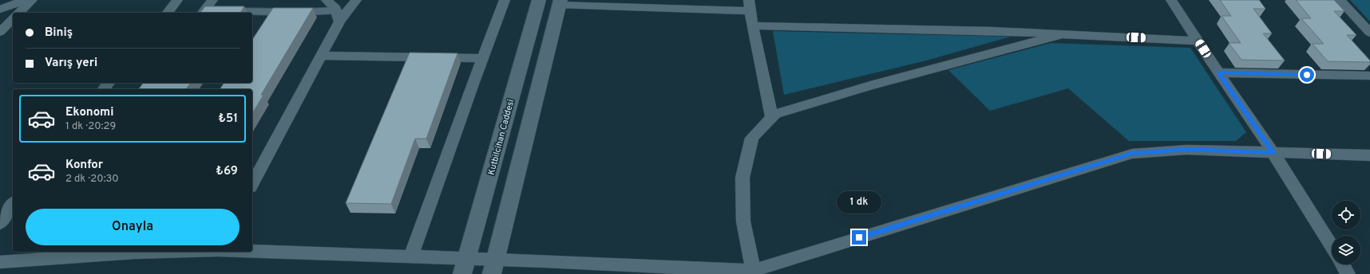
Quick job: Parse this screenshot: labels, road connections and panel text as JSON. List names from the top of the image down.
{
  "streets": {
    "street": ["Kutbilcihan Caddesi"]
  },
  "page": {
    "banner": ["Biniş", "Varış yeri"],
    "list": [
      {
        "name": "Ekonomi",
        "note": "1 dk · 20:29",
        "value": "₺51"
      },
      {
        "name": "Konfor",
        "note": "2 dk · 20:30",
        "value": "₺69"
      }
    ],
    "bubble": "1 dk",
    "buttons": "Onayla"
  }
}
